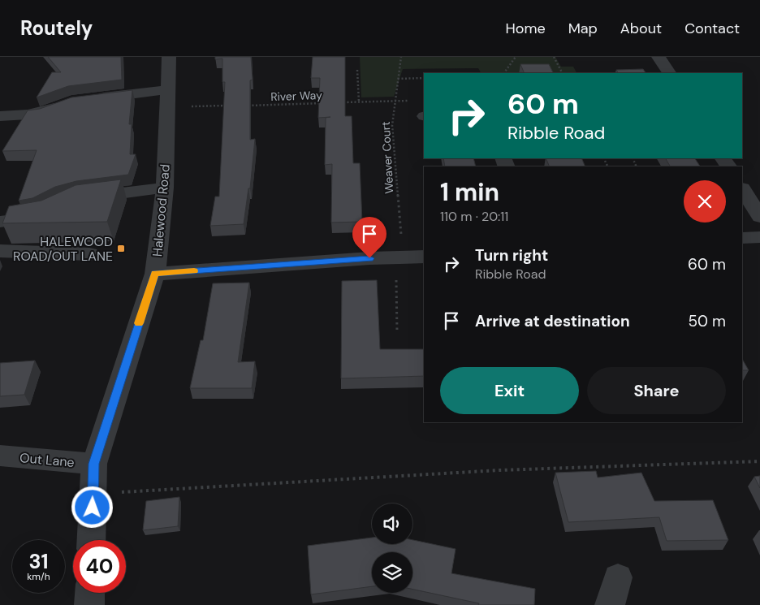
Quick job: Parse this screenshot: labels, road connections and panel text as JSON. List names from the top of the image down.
{
  "streets": {
    "street": ["Halewood Road", "Out Lane"],
    "path": ["River Way", "Weaver Court"]
  },
  "crossings": [
    ["Halewood Road", "Out Lane"]
  ],
  "places": {
    "transit": ["HALEWOOD ROAD/OUT LANE"]
  },
  "page": {
    "header": "Routely",
    "nav": [
      "Home",
      "Map",
      "About",
      "Contact"
    ],
    "turn": ["60 m", "Ribble Road"],
    "heading": ["1 min", "110 m · 20:11"],
    "list": [
      {
        "name": "Turn right",
        "note": "Ribble Road",
        "value": "60 m"
      },
      {
        "name": "Arrive at destination",
        "value": "50 m"
      }
    ],
    "buttons": ["Exit", "Share"],
    "speed": "31 km/h",
    "limit": "40"
  }
}
